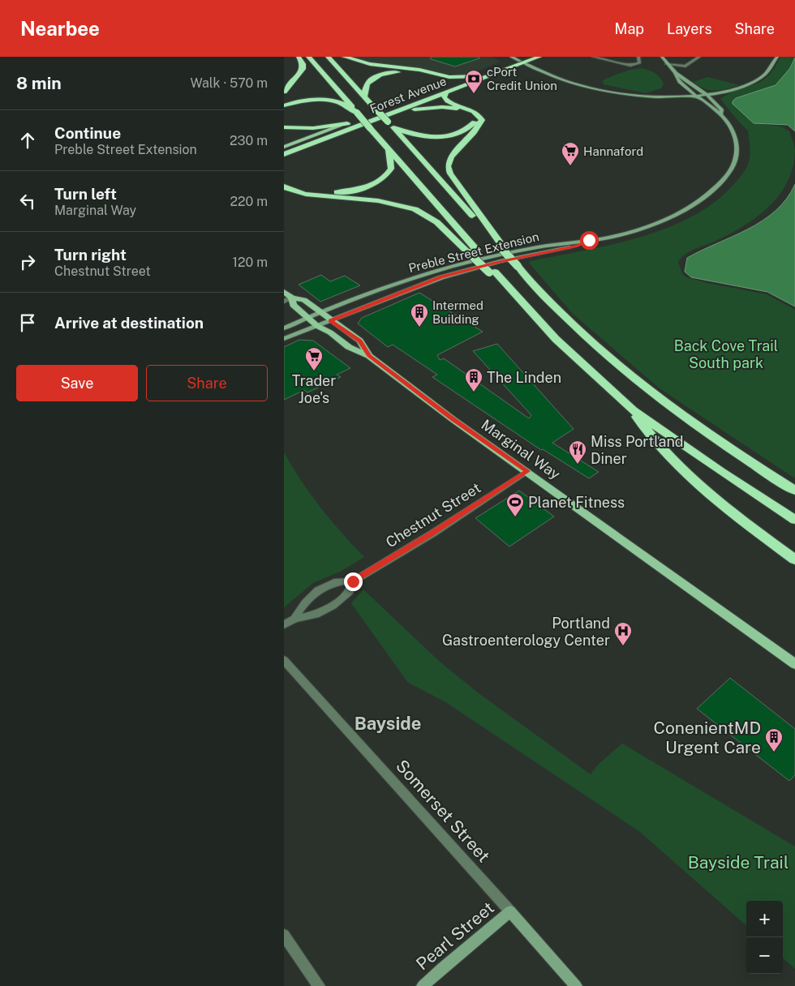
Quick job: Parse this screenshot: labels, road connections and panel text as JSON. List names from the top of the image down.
{
  "streets": {
    "highway": ["Forest Avenue"],
    "main road": [
      "Preble Street Extension",
      "Marginal Way",
      "Somerset Street",
      "Pearl Street"
    ],
    "street": ["Chestnut Street"]
  },
  "crossings": [
    ["Preble Street Extension", "Marginal Way"],
    ["Marginal Way", "Chestnut Street"],
    ["Somerset Street", "Pearl Street"]
  ],
  "districts": ["Bayside"],
  "parks": ["Back Cove Trail South park", "Bayside Trail"],
  "places": {
    "bank": ["cPort Credit Union"],
    "supermarket": ["Hannaford", "Trader Joe's"],
    "building": ["Intermed Building", "The Linden", "ConenientMD Urgent Care"],
    "restaurant": ["Miss Portland Diner"],
    "sports": ["Planet Fitness"],
    "hospital": ["Portland Gastroenterology Center"]
  },
  "page": {
    "header": "Nearbee",
    "nav": ["Map", "Layers", "Share"],
    "heading": ["8 min", "Walk · 570 m"],
    "list": [
      ["Continue", "Preble Street Extension", "230 m"],
      ["Turn left", "Marginal Way", "220 m"],
      ["Turn right", "Chestnut Street", "120 m"],
      "Arrive at destination"
    ],
    "buttons": ["Save", "Share"],
    "map_buttons": ["+", "−"]
  }
}
